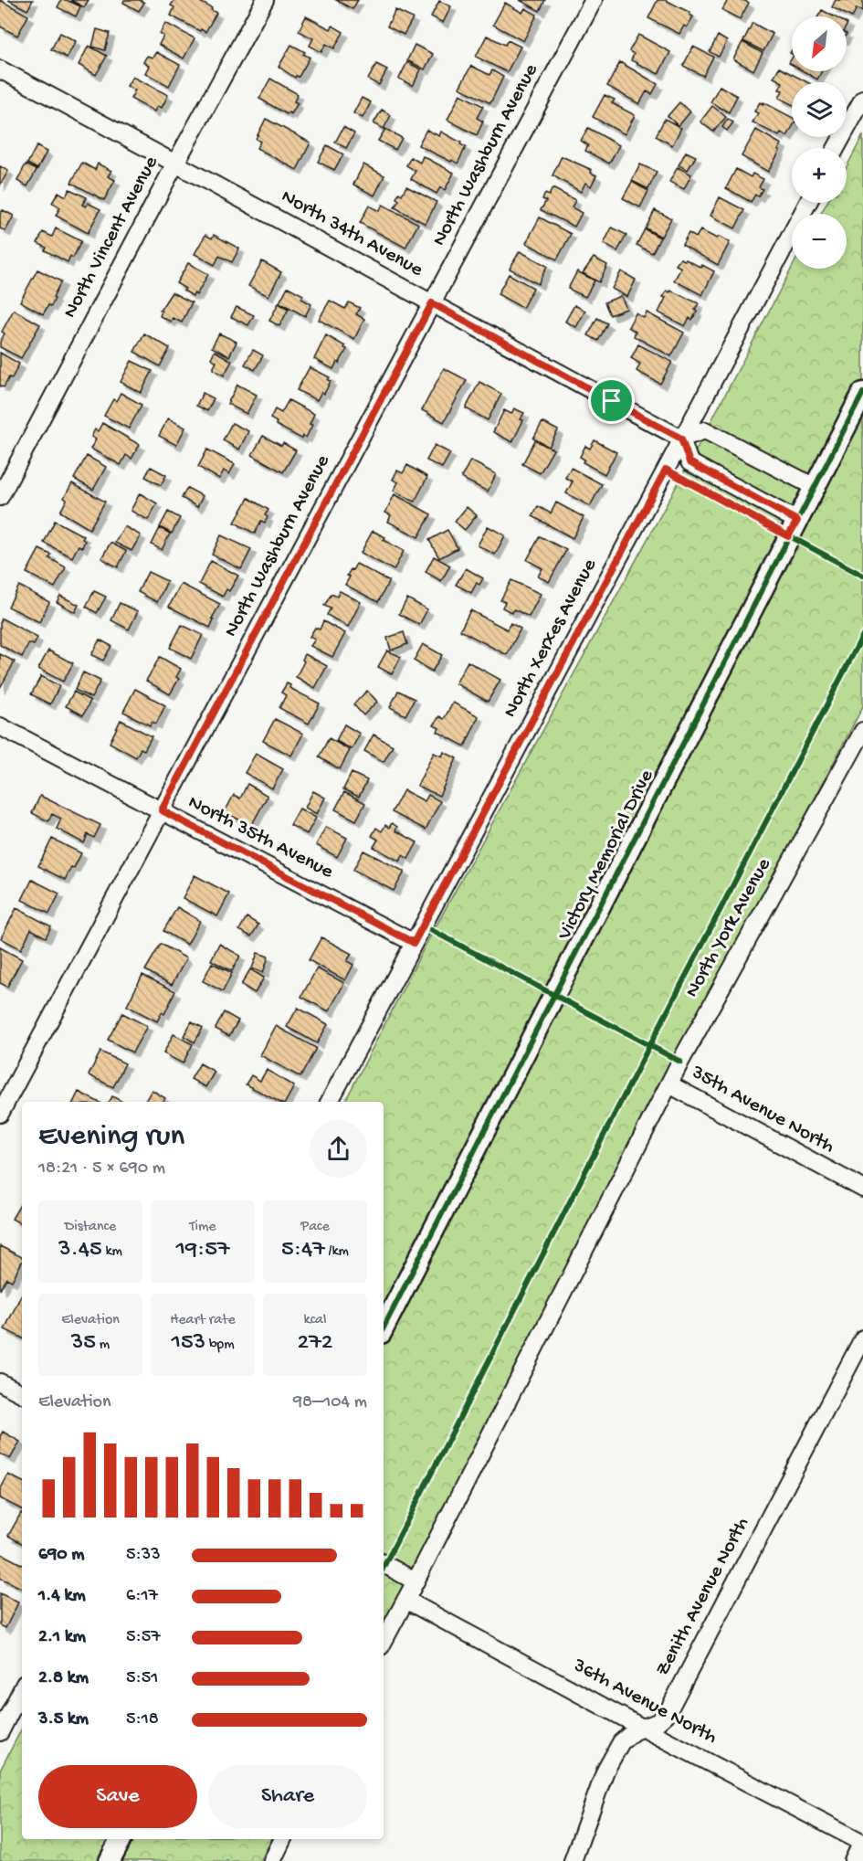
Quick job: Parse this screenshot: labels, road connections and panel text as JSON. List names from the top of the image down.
{
  "streets": {
    "street": [
      "North Washburn Avenue",
      "North 34th Avenue",
      "North Vincent Avenue",
      "North Xerxes Avenue",
      "North 35th Avenue",
      "Victory Memorial Drive",
      "North York Avenue",
      "35th Avenue North",
      "Zenith Avenue North",
      "36th Avenue North"
    ]
  },
  "crossings": [
    ["North Washburn Avenue", "North 34th Avenue"],
    ["North Washburn Avenue", "North 35th Avenue"],
    ["North 34th Avenue", "North Vincent Avenue"],
    ["North 34th Avenue", "North Xerxes Avenue"],
    ["North Xerxes Avenue", "North 35th Avenue"],
    ["North York Avenue", "35th Avenue North"],
    ["North York Avenue", "36th Avenue North"],
    ["Zenith Avenue North", "36th Avenue North"]
  ],
  "north": "bottom left",
  "page": {
    "map_buttons": ["+", "−"],
    "heading": ["Evening run", "18:21 · 5 × 690 m"],
    "stats": [
      ["Distance", "3.45 km"],
      ["Time", "19:57"],
      ["Pace", "5:47 /km"],
      ["Elevation", "35 m"],
      ["Heart rate", "153 bpm"],
      ["kcal", "272"]
    ],
    "chart": ["Elevation", "98–104 m"],
    "list": [
      {
        "name": "690 m",
        "note": "5:33"
      },
      {
        "name": "1.4 km",
        "note": "6:17"
      },
      {
        "name": "2.1 km",
        "note": "5:57"
      },
      {
        "name": "2.8 km",
        "note": "5:51"
      },
      {
        "name": "3.5 km",
        "note": "5:18"
      }
    ],
    "buttons": ["Save", "Share"]
  }
}
